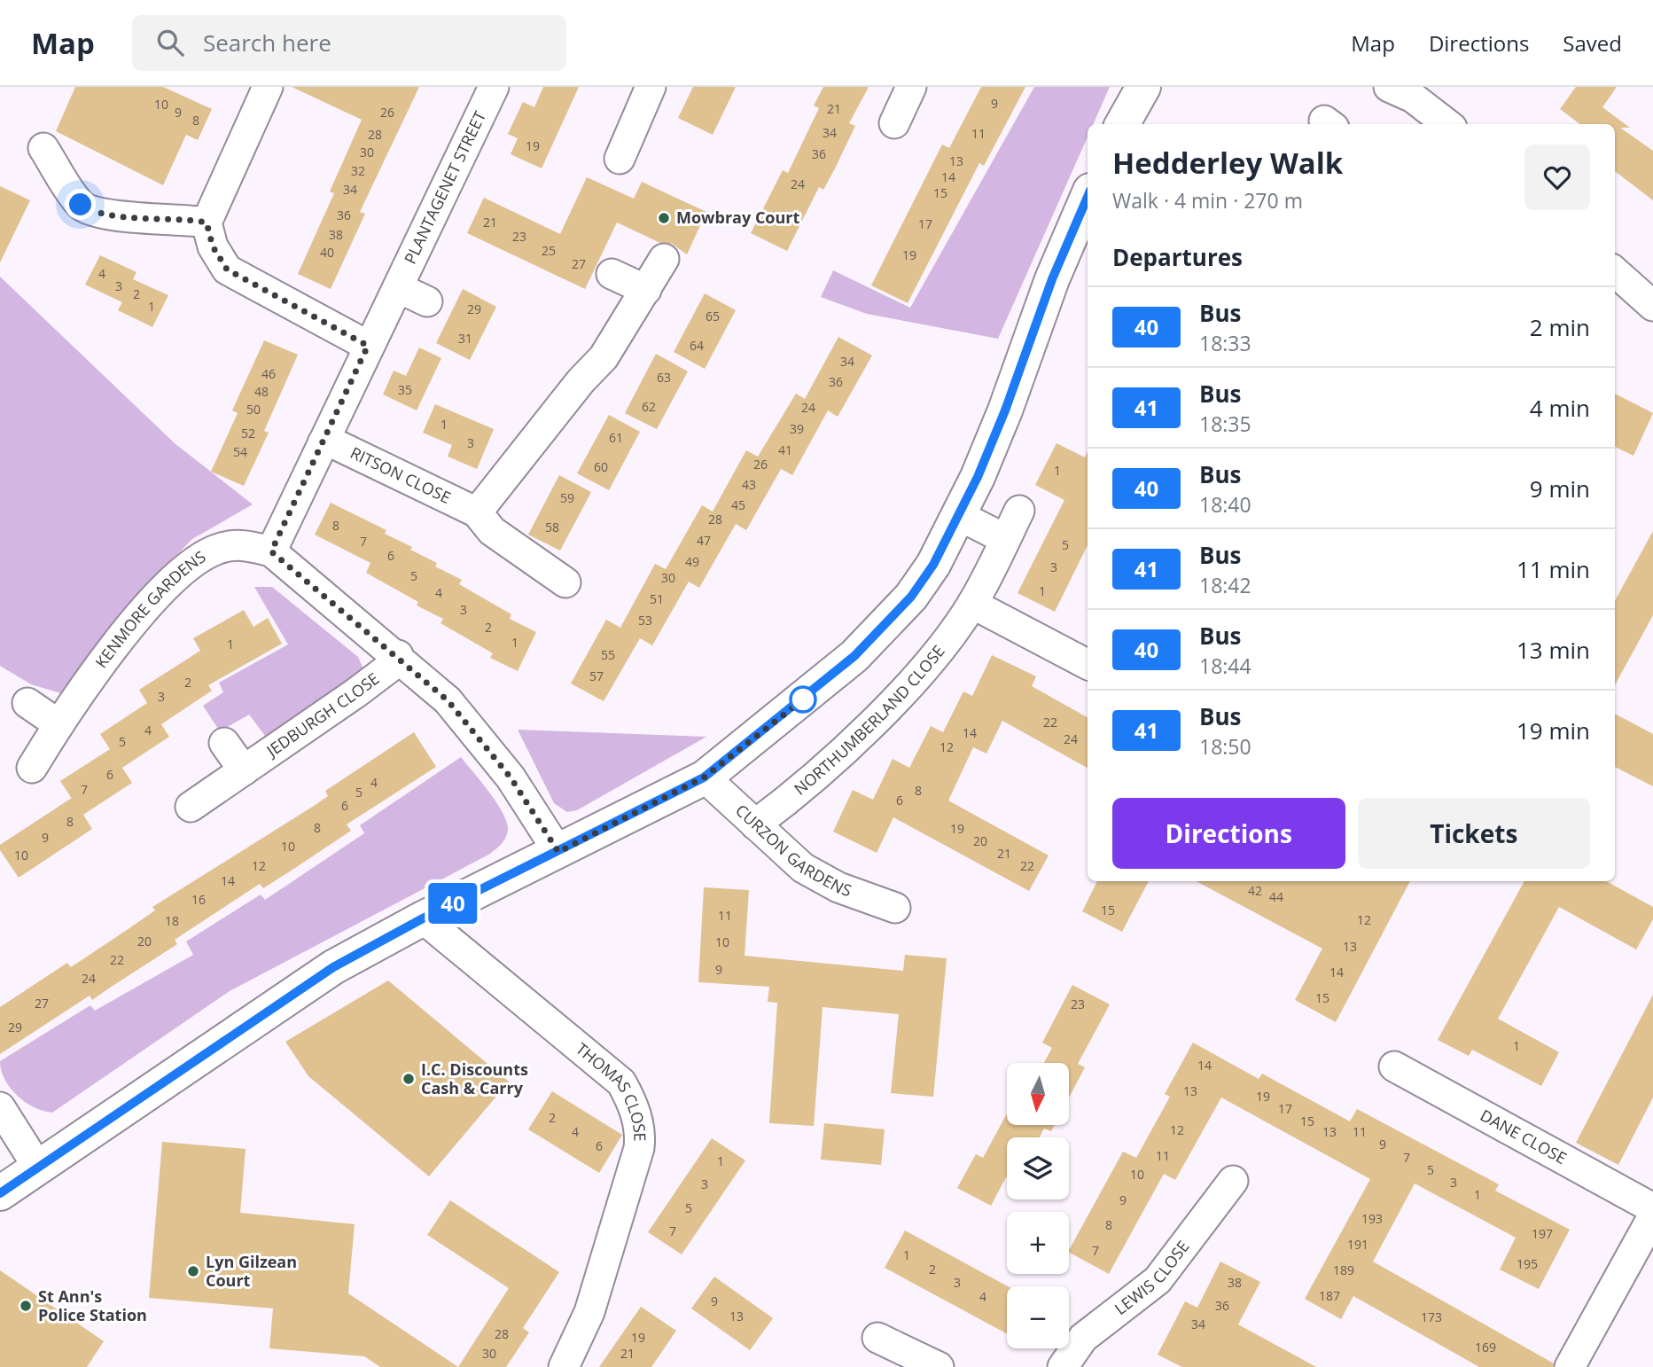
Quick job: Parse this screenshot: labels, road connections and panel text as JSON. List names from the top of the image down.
{
  "streets": {
    "street": [
      "PLANTAGENET STREET",
      "RITSON CLOSE",
      "KENMORE GARDENS",
      "JEDBURGH CLOSE",
      "NORTHUMBERLAND CLOSE",
      "CURZON GARDENS",
      "THOMAS CLOSE",
      "DANE CLOSE",
      "LEWIS CLOSE"
    ]
  },
  "crossings": [
    ["PLANTAGENET STREET", "RITSON CLOSE"],
    ["PLANTAGENET STREET", "KENMORE GARDENS"],
    ["NORTHUMBERLAND CLOSE", "CURZON GARDENS"]
  ],
  "places": [
    "Mowbray Court",
    "I.C. Discounts Cash & Carry",
    "Lyn Gilzean Court",
    "St Ann's Police Station"
  ],
  "lines": ["bus line 40"],
  "house_numbers": [
    "9",
    "10",
    "21",
    "9",
    "26",
    "8",
    "34",
    "11",
    "28",
    "19",
    "30",
    "36",
    "13",
    "32",
    "14",
    "24",
    "34",
    "15",
    "36",
    "21",
    "17",
    "38",
    "23",
    "25",
    "40",
    "19",
    "27",
    "4",
    "3",
    "2",
    "1",
    "29",
    "65",
    "31",
    "64",
    "34",
    "46",
    "63",
    "36",
    "35",
    "48",
    "62",
    "24",
    "50",
    "1",
    "39",
    "52",
    "61",
    "3",
    "41",
    "54",
    "26",
    "60",
    "1",
    "43",
    "59",
    "45",
    "28",
    "8",
    "58",
    "47",
    "7",
    "5",
    "6",
    "49",
    "3",
    "5",
    "30",
    "1",
    "4",
    "51",
    "3",
    "53",
    "2",
    "1",
    "1",
    "55",
    "57",
    "2",
    "3",
    "22",
    "4",
    "14",
    "24",
    "5",
    "12",
    "6",
    "4",
    "7",
    "8",
    "5",
    "6",
    "6",
    "8",
    "8",
    "19",
    "9",
    "20",
    "10",
    "21",
    "10",
    "12",
    "22",
    "14",
    "42",
    "44",
    "16",
    "15",
    "11",
    "12",
    "18",
    "20",
    "10",
    "13",
    "22",
    "9",
    "14",
    "24",
    "15",
    "27",
    "23",
    "29",
    "1",
    "14",
    "13",
    "19",
    "17",
    "2",
    "15",
    "12",
    "4",
    "13",
    "11",
    "9",
    "6",
    "11",
    "7",
    "1",
    "5",
    "10",
    "3",
    "3",
    "1",
    "9",
    "5",
    "193",
    "8",
    "7",
    "197",
    "191",
    "7",
    "1",
    "195",
    "2",
    "189",
    "3",
    "38",
    "187",
    "4",
    "9",
    "36",
    "13",
    "173",
    "34",
    "28",
    "19",
    "169",
    "30",
    "21"
  ],
  "north": "bottom",
  "page": {
    "header": "Map",
    "search": "Search here",
    "nav": ["Map", "Directions", "Saved"],
    "on_map": "40",
    "heading": [
      ["Hedderley Walk", "Walk · 4 min · 270 m"],
      "Departures"
    ],
    "list": [
      {
        "mark": "40",
        "name": "Bus",
        "note": "18:33",
        "value": "2 min"
      },
      {
        "mark": "41",
        "name": "Bus",
        "note": "18:35",
        "value": "4 min"
      },
      {
        "mark": "40",
        "name": "Bus",
        "note": "18:40",
        "value": "9 min"
      },
      {
        "mark": "41",
        "name": "Bus",
        "note": "18:42",
        "value": "11 min"
      },
      {
        "mark": "40",
        "name": "Bus",
        "note": "18:44",
        "value": "13 min"
      },
      {
        "mark": "41",
        "name": "Bus",
        "note": "18:50",
        "value": "19 min"
      }
    ],
    "buttons": ["Directions", "Tickets"],
    "map_buttons": ["+", "−"]
  }
}
